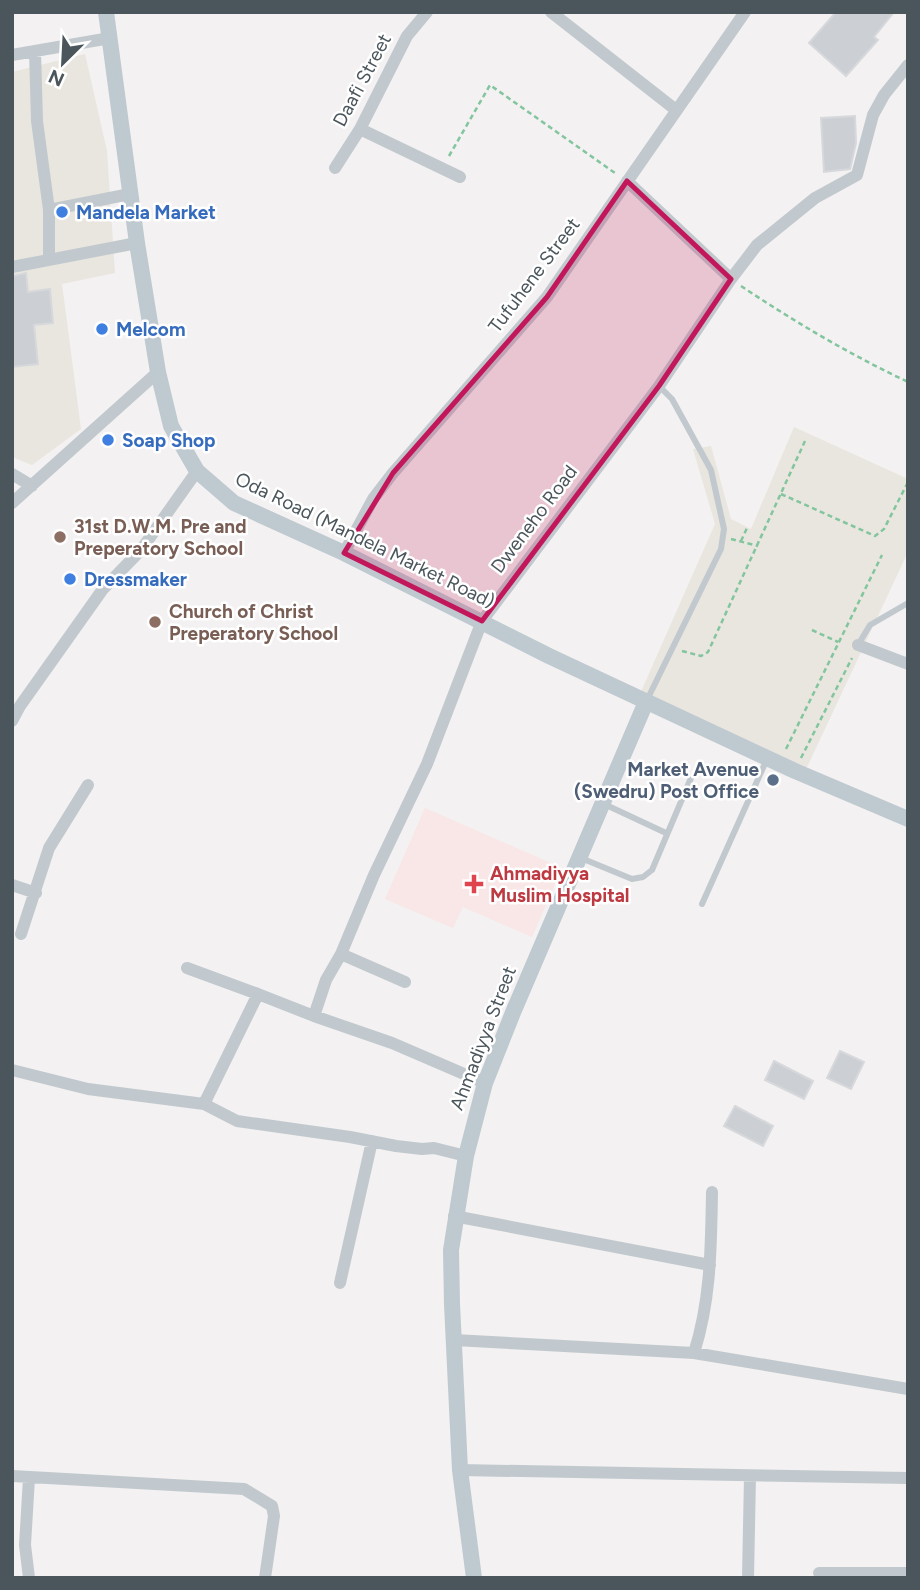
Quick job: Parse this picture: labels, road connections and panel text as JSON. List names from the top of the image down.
{
  "streets": {
    "street": [
      "Daafi Street",
      "Tufuhene Street",
      "Dweneho Road",
      "Oda Road (Mandela Market Road)",
      "Ahmadiyya Street"
    ]
  },
  "crossings": [
    ["Tufuhene Street", "Oda Road (Mandela Market Road)"],
    ["Dweneho Road", "Oda Road (Mandela Market Road)"],
    ["Oda Road (Mandela Market Road)", "Ahmadiyya Street"]
  ],
  "places": {
    "other": [
      "Mandela Market",
      "Melcom",
      "Soap Shop",
      "31st D.W.M. Pre and Preperatory School",
      "Dressmaker",
      "Church of Christ Preperatory School",
      "Market Avenue (Swedru) Post Office"
    ],
    "health": ["Ahmadiyya Muslim Hospital"]
  },
  "north": "bottom left"
}
